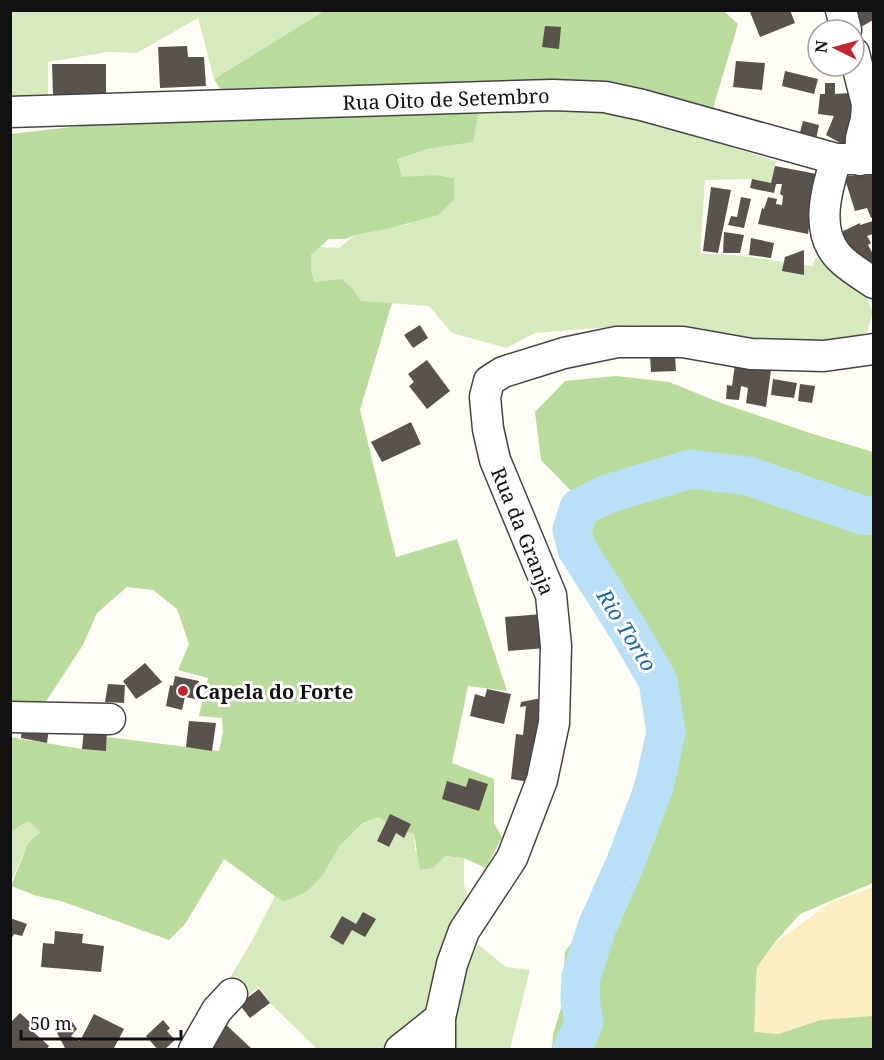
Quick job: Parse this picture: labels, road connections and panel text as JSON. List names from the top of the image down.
{
  "streets": {
    "street": ["Rua Oito de Setembro", "Rua da Granja"]
  },
  "water": ["Rio Torto"],
  "places": ["Capela do Forte"],
  "scale_bar": "50 m",
  "north": "left"
}
